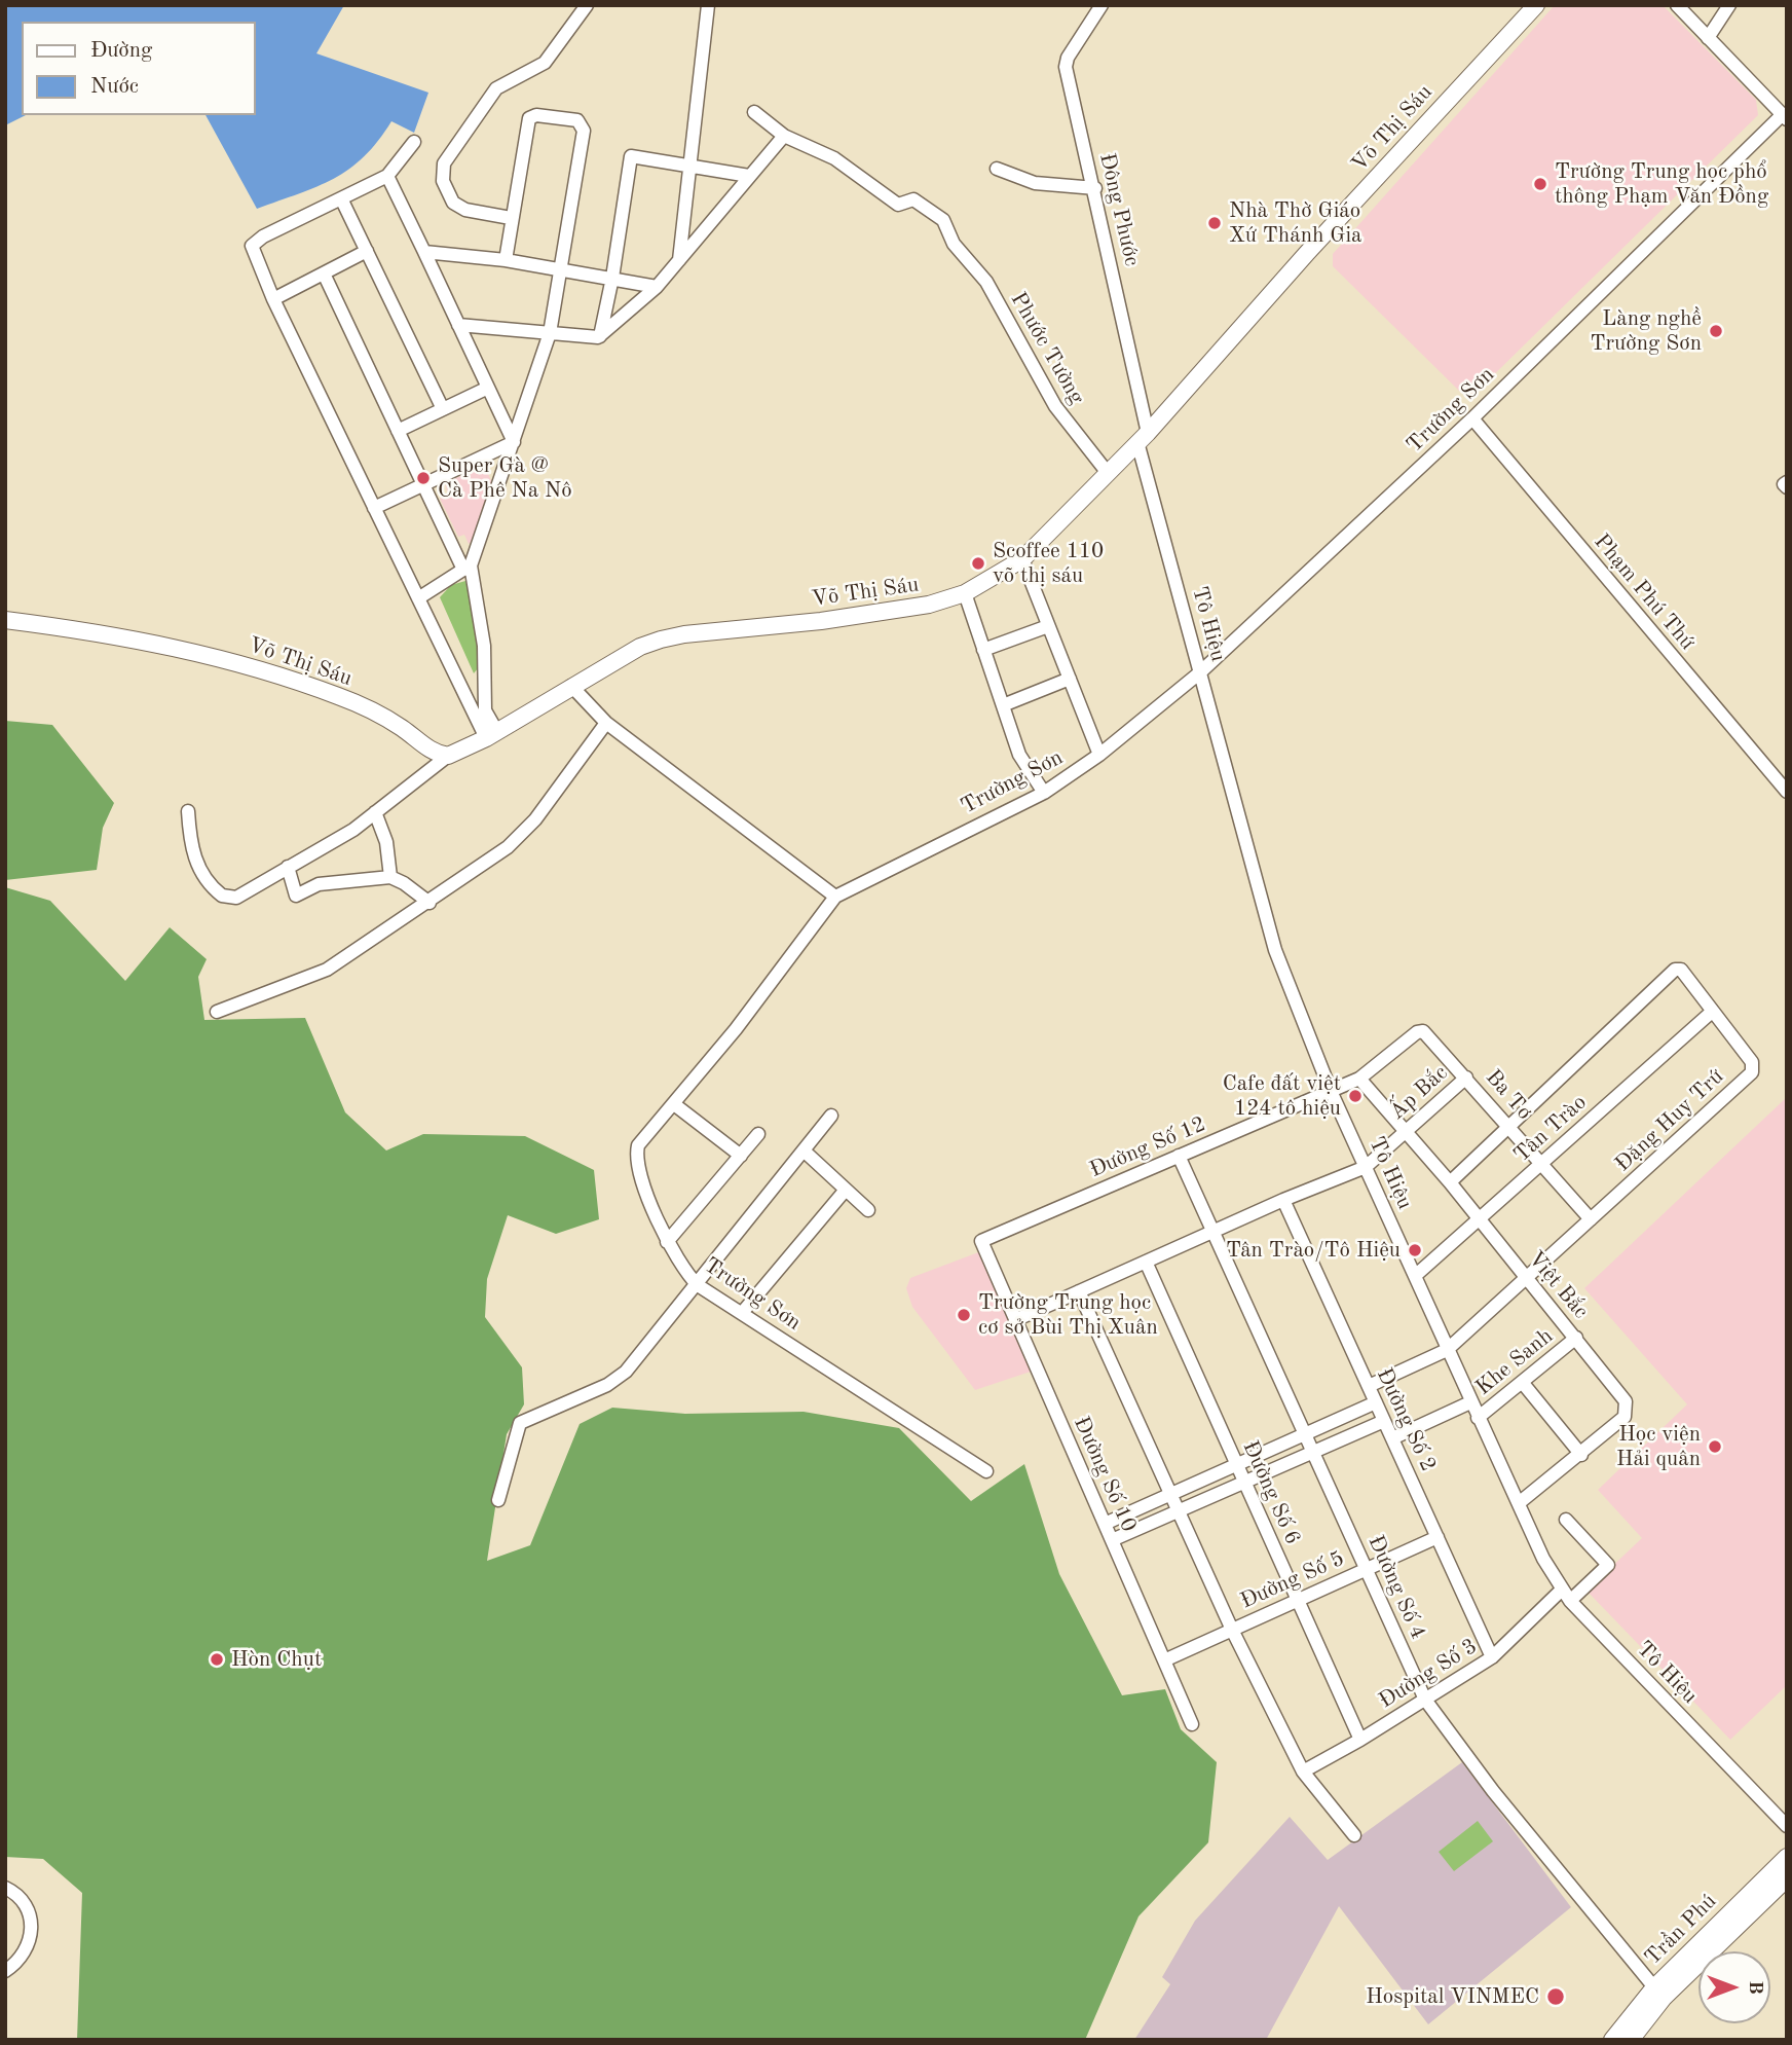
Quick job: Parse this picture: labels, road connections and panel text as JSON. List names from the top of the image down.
{
  "streets": {
    "main road": ["Võ Thị Sáu", "Trần Phú"],
    "street": [
      "Đông Phước",
      "Phước Tường",
      "Trường Sơn",
      "Phạm Phú Thứ",
      "Tô Hiệu",
      "Ấp Bắc",
      "Ba Tơ",
      "Đặng Huy Trứ",
      "Tân Trào",
      "Đường Số 12",
      "Việt Bắc",
      "Khe Sanh",
      "Đường Số 2",
      "Đường Số 10",
      "Đường Số 6",
      "Đường Số 5",
      "Đường Số 4",
      "Đường Số 3"
    ]
  },
  "crossings": [
    ["Võ Thị Sáu", "Đông Phước"],
    ["Võ Thị Sáu", "Phước Tường"],
    ["Võ Thị Sáu", "Tô Hiệu"],
    ["Đông Phước", "Tô Hiệu"],
    ["Trường Sơn", "Phạm Phú Thứ"],
    ["Trường Sơn", "Tô Hiệu"],
    ["Tô Hiệu", "Ấp Bắc"],
    ["Tô Hiệu", "Đặng Huy Trứ"],
    ["Tô Hiệu", "Tân Trào"],
    ["Tô Hiệu", "Đường Số 12"],
    ["Tô Hiệu", "Việt Bắc"],
    ["Tô Hiệu", "Khe Sanh"],
    ["Tô Hiệu", "Đường Số 3"],
    ["Ấp Bắc", "Ba Tơ"],
    ["Ấp Bắc", "Việt Bắc"],
    ["Ấp Bắc", "Đường Số 2"],
    ["Ấp Bắc", "Đường Số 10"],
    ["Ấp Bắc", "Đường Số 6"],
    ["Ấp Bắc", "Đường Số 4"],
    ["Ba Tơ", "Đặng Huy Trứ"],
    ["Ba Tơ", "Tân Trào"],
    ["Ba Tơ", "Đường Số 12"],
    ["Đặng Huy Trứ", "Tân Trào"],
    ["Đặng Huy Trứ", "Việt Bắc"],
    ["Đặng Huy Trứ", "Đường Số 2"],
    ["Tân Trào", "Việt Bắc"],
    ["Đường Số 12", "Việt Bắc"],
    ["Đường Số 12", "Đường Số 10"],
    ["Đường Số 12", "Đường Số 4"],
    ["Việt Bắc", "Khe Sanh"],
    ["Đường Số 2", "Đường Số 5"],
    ["Đường Số 2", "Đường Số 3"],
    ["Đường Số 10", "Đường Số 5"],
    ["Đường Số 6", "Đường Số 5"],
    ["Đường Số 6", "Đường Số 3"],
    ["Đường Số 5", "Đường Số 4"],
    ["Đường Số 4", "Đường Số 3"],
    ["Đường Số 4", "Trần Phú"]
  ],
  "places": [
    "Trường Trung học phổ thông Phạm Văn Đồng",
    "Nhà Thờ Giáo Xứ Thánh Gia",
    "Làng nghề Trường Sơn",
    "Super Gà @ Cà Phê Na Nô",
    "Scoffee 110 võ thị sáu",
    "Cafe đất việt 124 tô hiệu",
    "Tân Trào/Tô Hiệu",
    "Trường Trung học cơ sở Bùi Thị Xuân",
    "Học viện Hải quân",
    "Hòn Chụt",
    "Hospital VINMEC"
  ],
  "legend": ["Đường", "Nước"],
  "north": "right"
}
